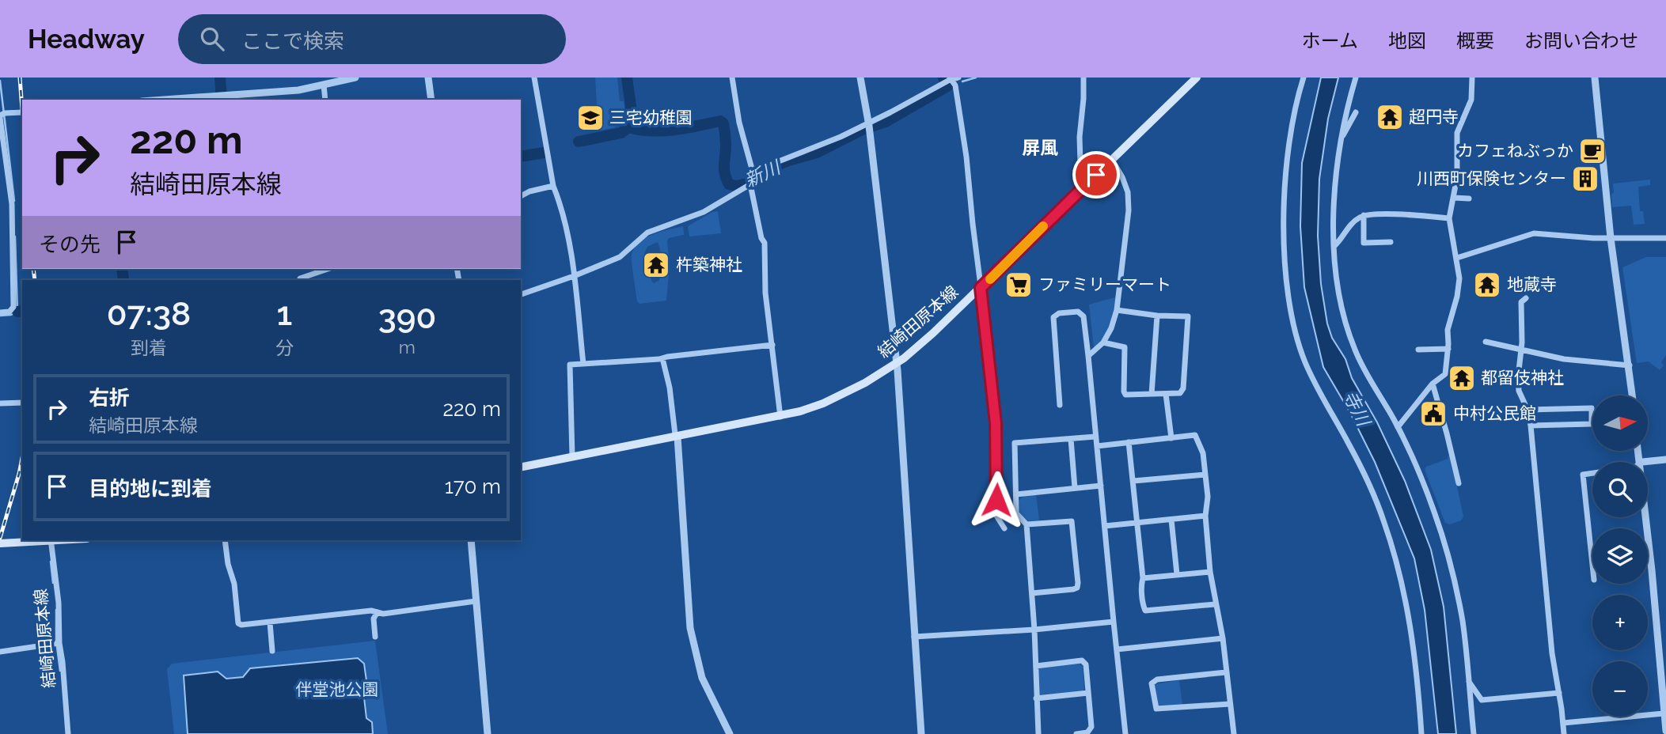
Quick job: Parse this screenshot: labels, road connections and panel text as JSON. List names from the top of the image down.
{
  "streets": {
    "main road": ["結崎田原本線"]
  },
  "districts": ["屏風"],
  "water": ["新川", "寺川"],
  "parks": ["伴堂池公園"],
  "places": {
    "temple": [
      "超円寺",
      "杵築神社",
      "地蔵寺",
      "都留伎神社"
    ],
    "school or university": ["三宅幼稚園"],
    "cafe": ["カフェねぶっか"],
    "building": ["川西町保険センター"],
    "supermarket": ["ファミリーマート"],
    "public building": ["中村公民館"]
  },
  "north": "right",
  "page": {
    "header": "Headway",
    "search": "ここで検索",
    "nav": [
      "ホーム",
      "地図",
      "概要",
      "お問い合わせ"
    ],
    "turn": ["220 m", "結崎田原本線"],
    "then": "その先",
    "eta": [
      "07:38",
      "到着",
      "1",
      "分",
      "390",
      "m"
    ],
    "list": [
      {
        "name": "右折",
        "note": "結崎田原本線",
        "value": "220 m"
      },
      {
        "name": "目的地に到着",
        "value": "170 m"
      }
    ],
    "map_buttons": ["+", "−"]
  }
}
